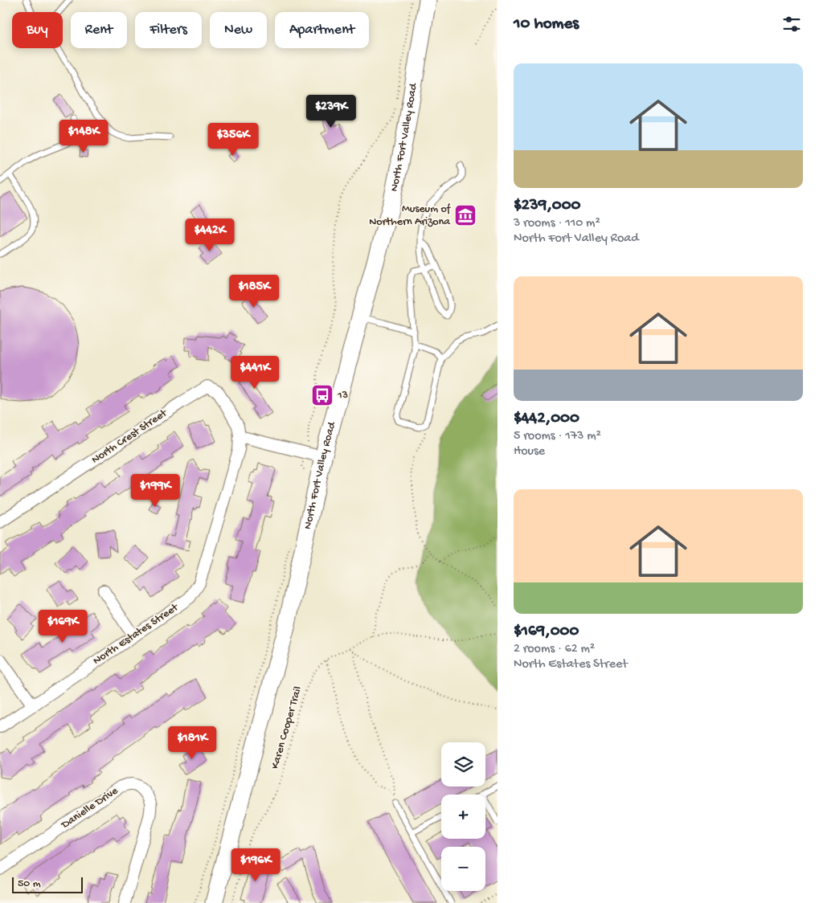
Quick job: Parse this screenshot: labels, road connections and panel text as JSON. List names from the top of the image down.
{
  "streets": {
    "main road": ["North Fort Valley Road"],
    "street": ["North Crest Street", "North Estates Street", "Danielle Drive"],
    "path": ["Karen Cooper Trail"]
  },
  "crossings": [
    ["North Crest Street", "North Estates Street"]
  ],
  "places": {
    "museum": ["Museum of Northern Arizona"],
    "bus stop": ["13"]
  },
  "scale_bar": "50 m",
  "page": {
    "heading": "10 homes",
    "chip": [
      "Buy",
      "Rent",
      "Filters",
      "New",
      "Apartment"
    ],
    "list": [
      {
        "name": "$239,000",
        "note": "3 rooms · 110 m² · North Fort Valley Road"
      },
      {
        "name": "$442,000",
        "note": "5 rooms · 173 m² · House"
      },
      {
        "name": "$169,000",
        "note": "2 rooms · 62 m² · North Estates Street"
      }
    ],
    "price": [
      "$239K",
      "$148K",
      "$356K",
      "$442K",
      "$185K",
      "$441K",
      "$199K",
      "$169K",
      "$181K",
      "$196K"
    ],
    "map_buttons": ["+", "−"],
    "scale": "50 m"
  }
}
